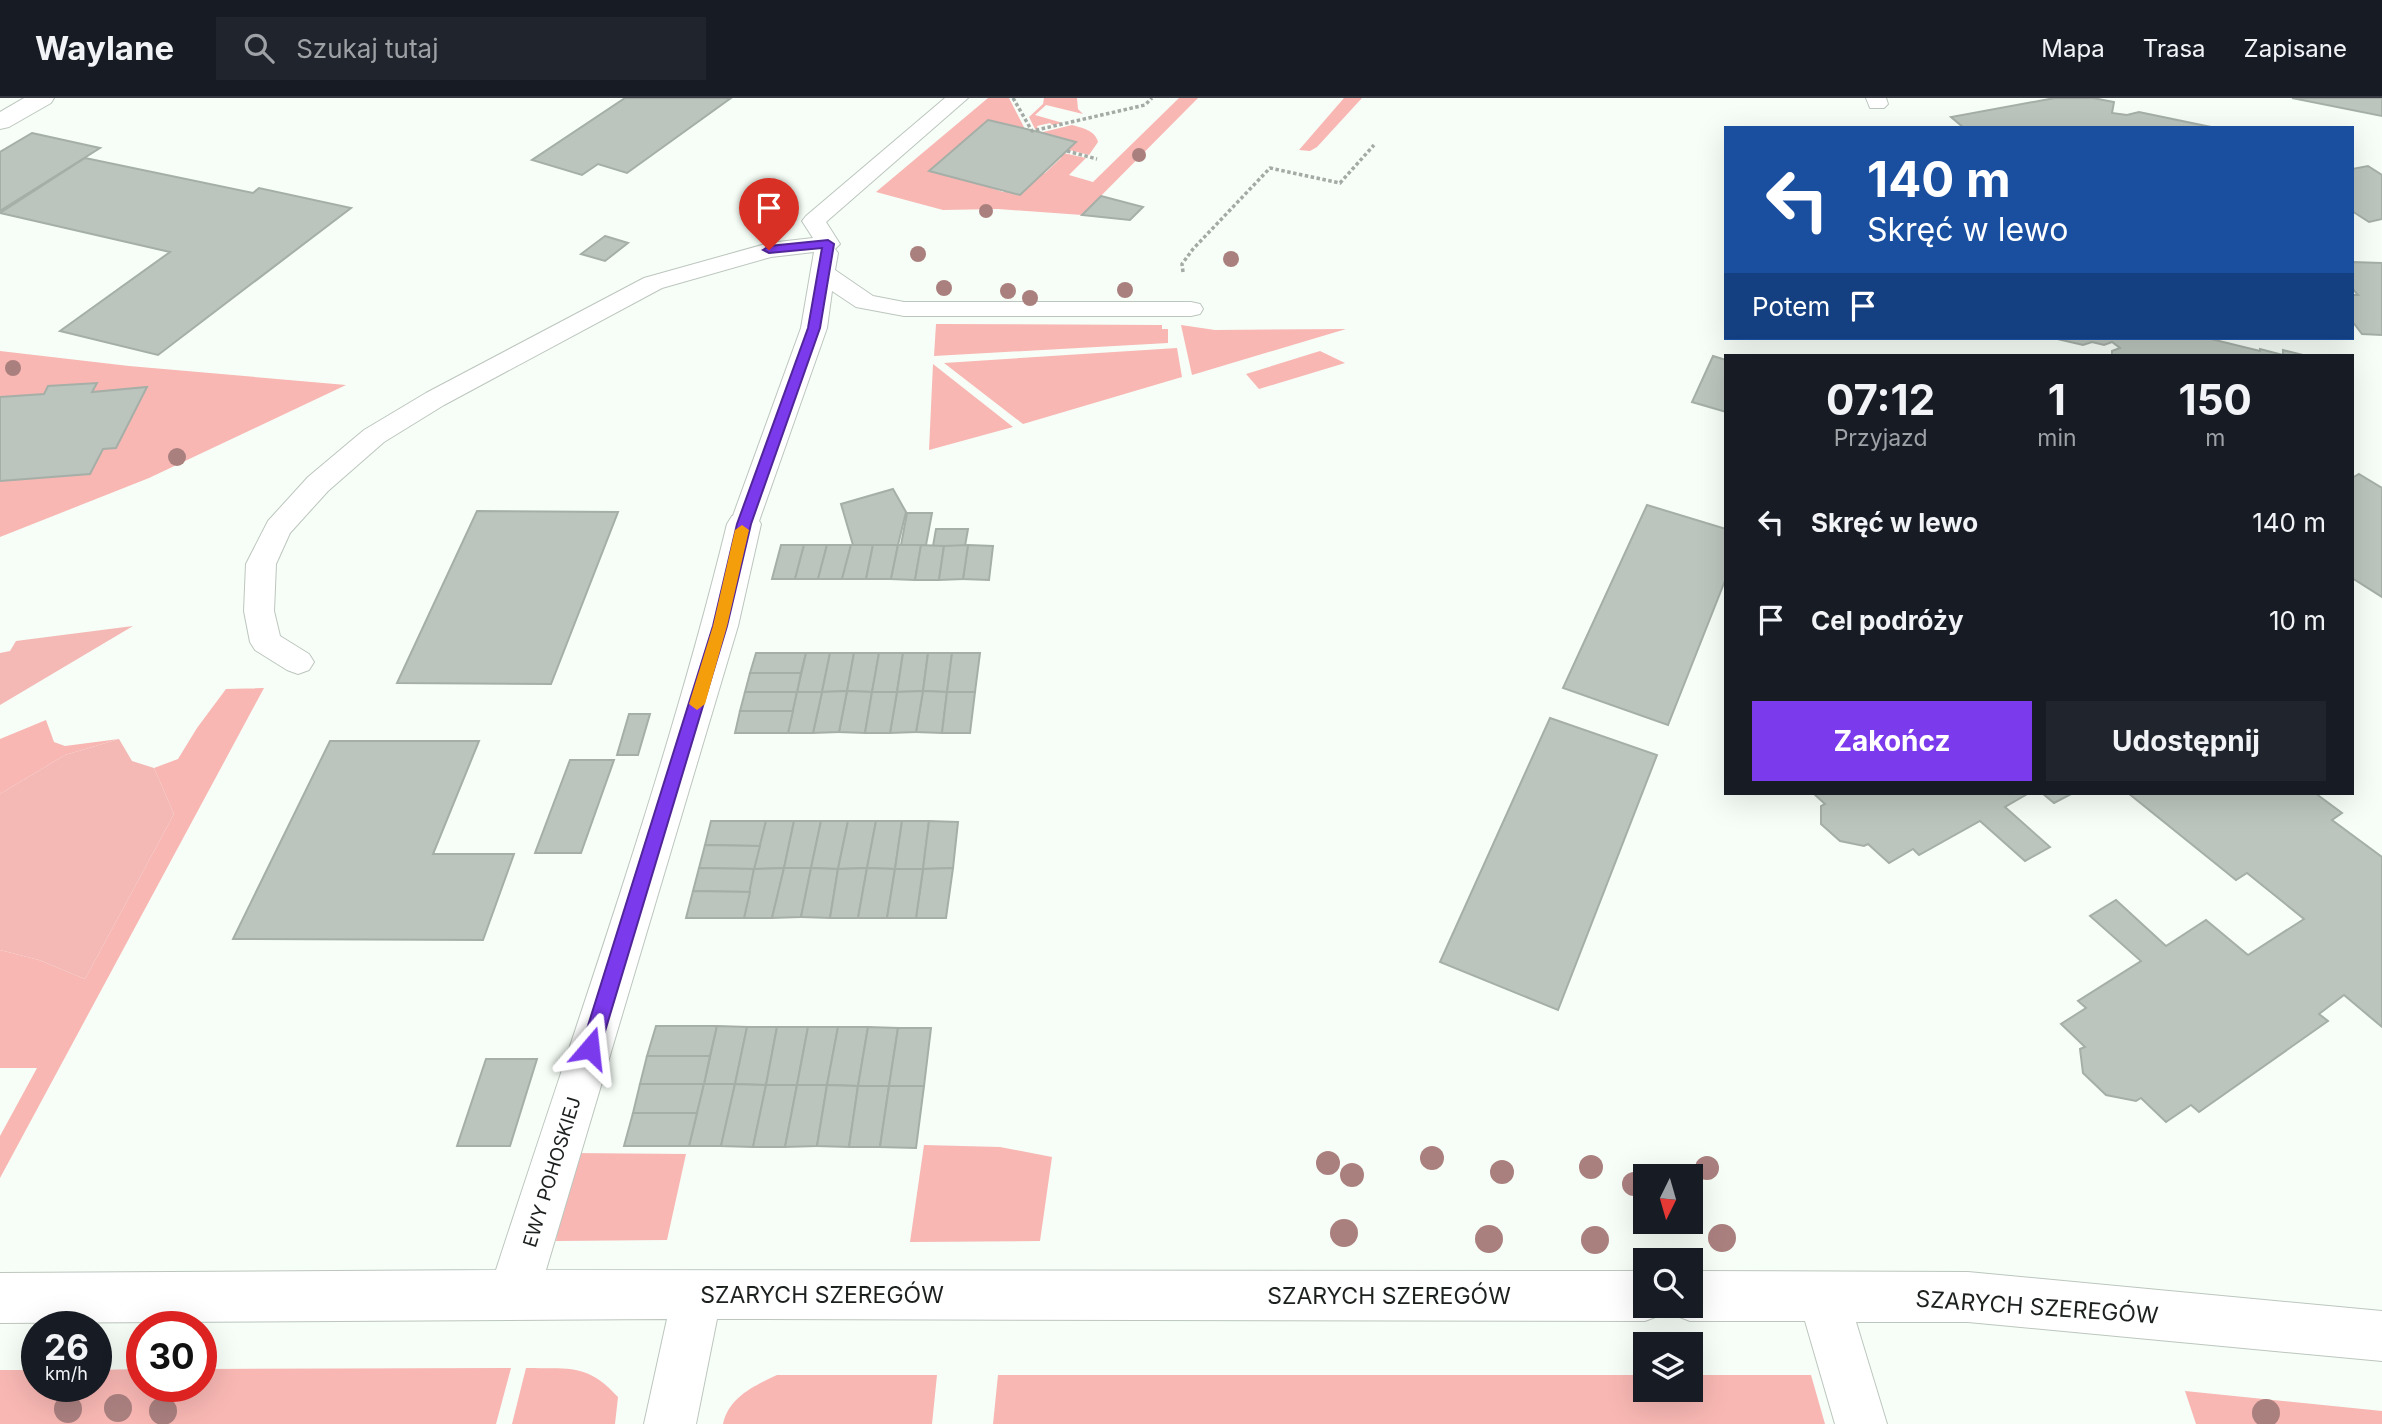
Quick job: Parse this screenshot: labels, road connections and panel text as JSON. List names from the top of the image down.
{
  "streets": {
    "street": ["EWY POHOSKIEJ", "SZARYCH SZEREGÓW"]
  },
  "crossings": [
    ["EWY POHOSKIEJ", "SZARYCH SZEREGÓW"]
  ],
  "north": "bottom",
  "page": {
    "header": "Waylane",
    "search": "Szukaj tutaj",
    "nav": ["Mapa", "Trasa", "Zapisane"],
    "turn": ["140 m", "Skręć w lewo"],
    "then": "Potem",
    "eta": [
      "07:12",
      "Przyjazd",
      "1",
      "min",
      "150",
      "m"
    ],
    "list": [
      {
        "name": "Skręć w lewo",
        "value": "140 m"
      },
      {
        "name": "Cel podróży",
        "value": "10 m"
      }
    ],
    "buttons": ["Zakończ", "Udostępnij"],
    "speed": "26 km/h",
    "limit": "30"
  }
}
